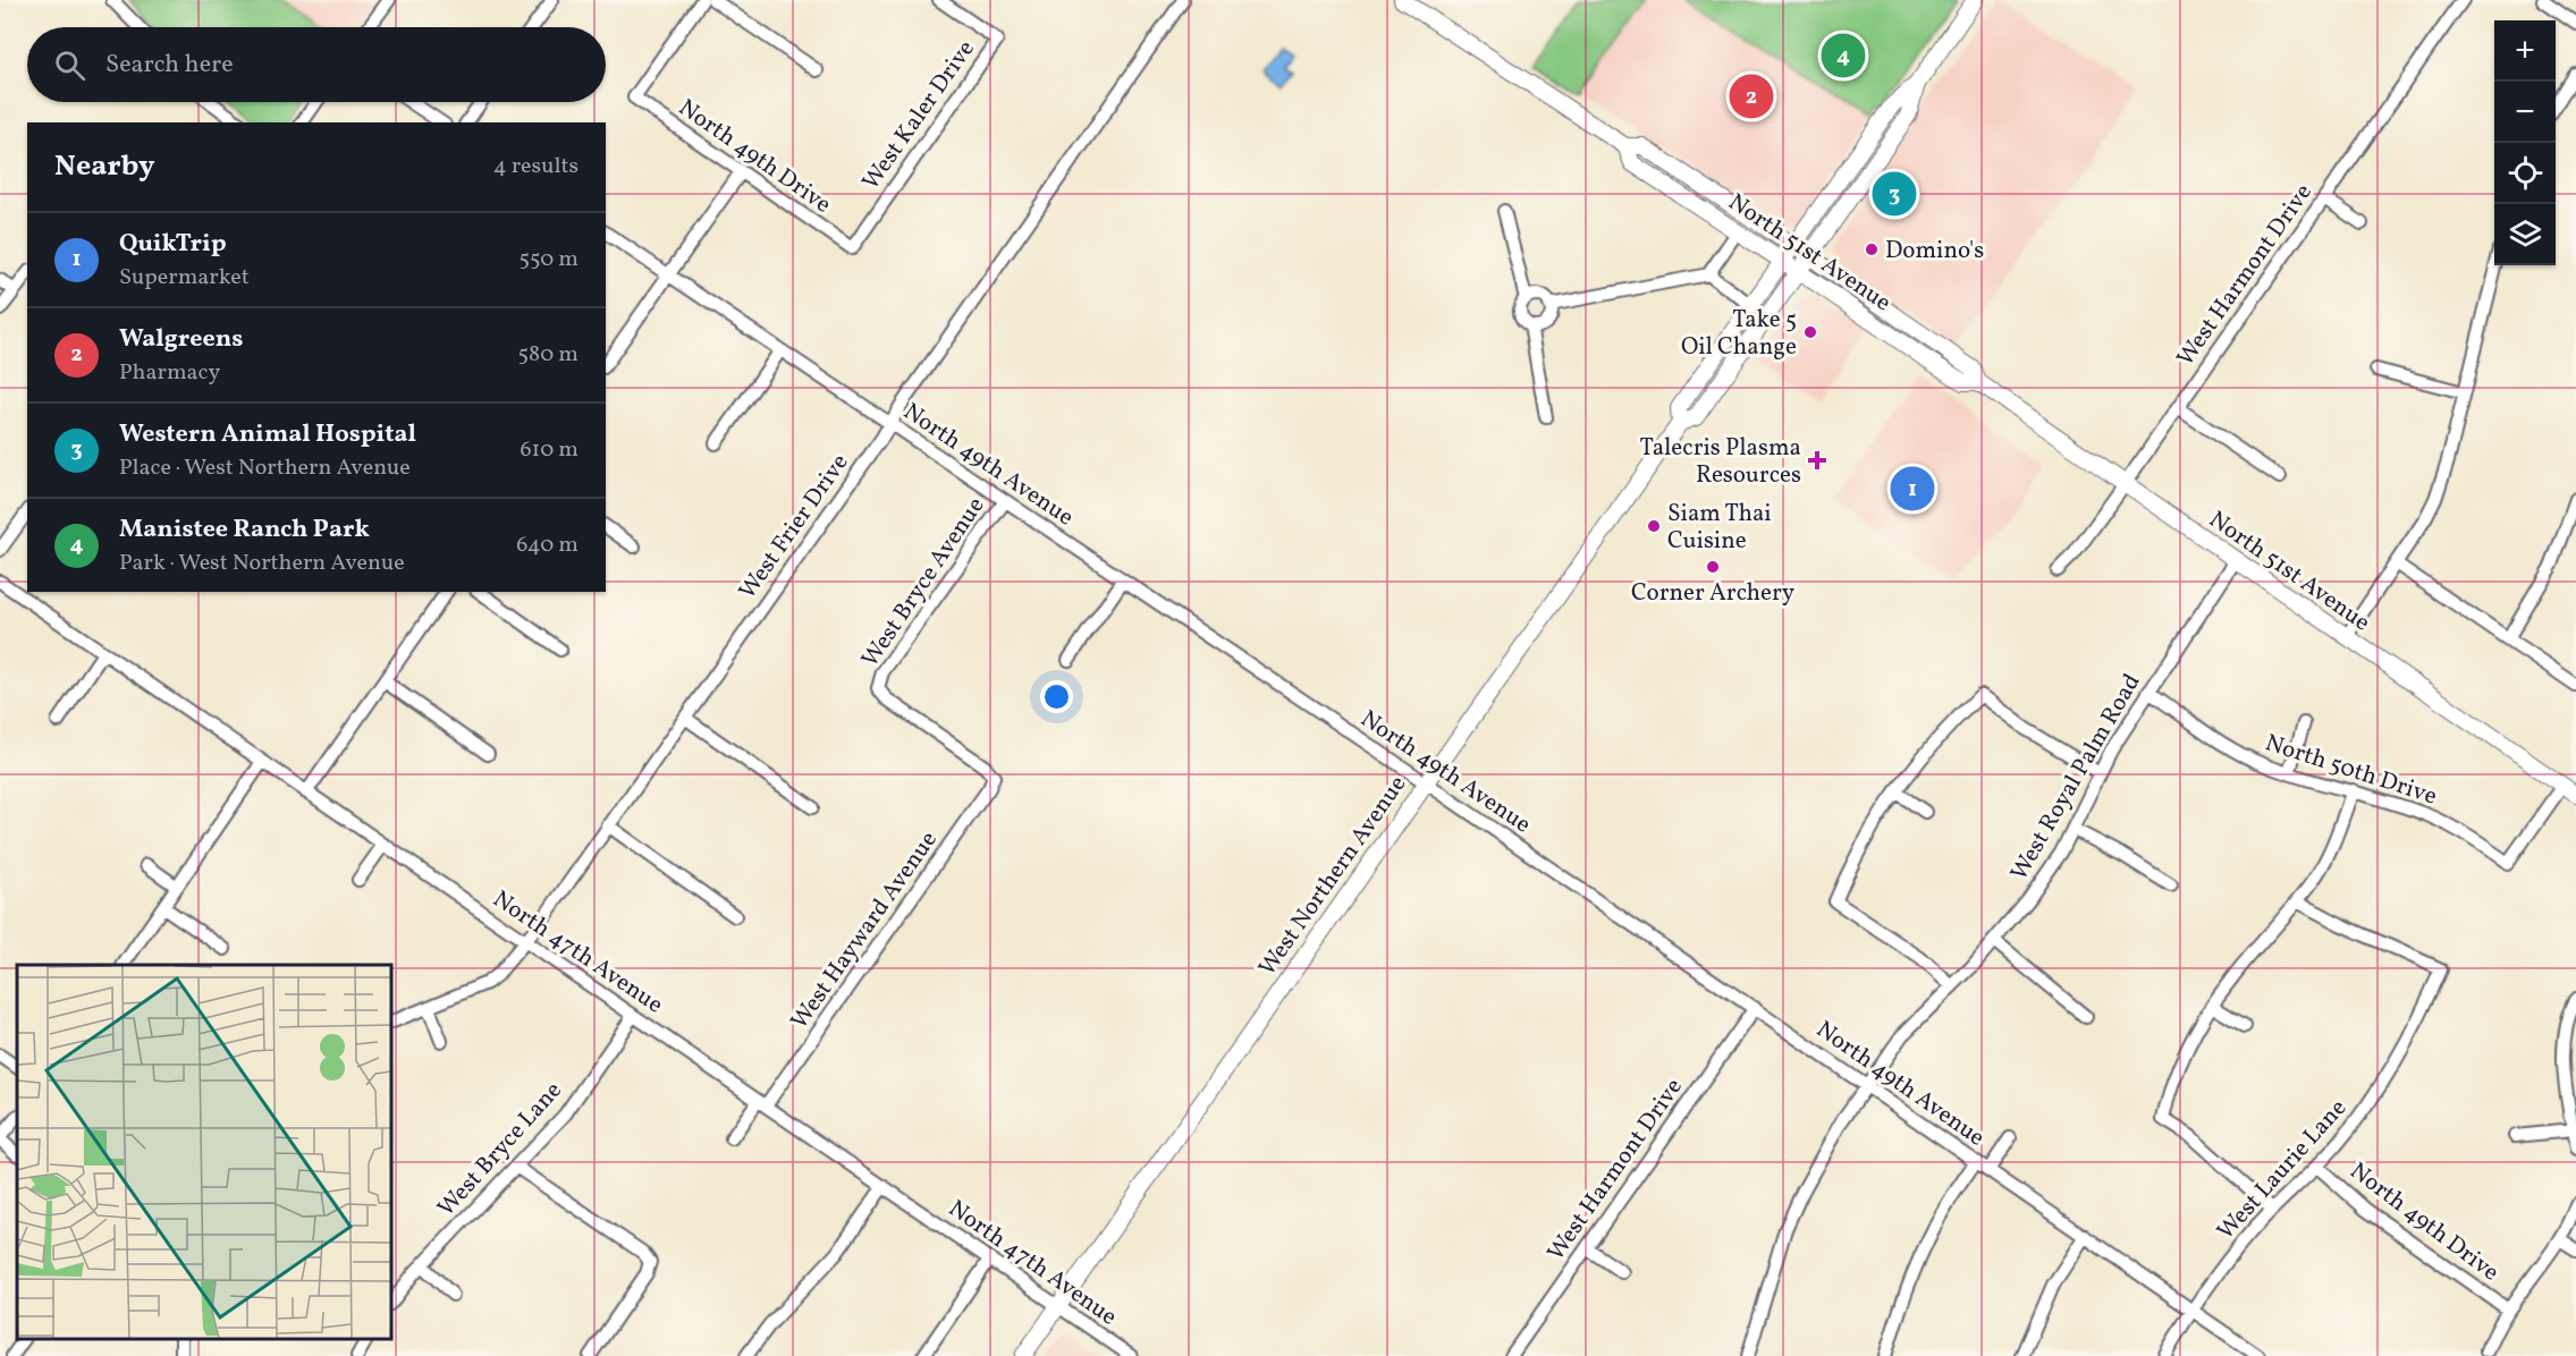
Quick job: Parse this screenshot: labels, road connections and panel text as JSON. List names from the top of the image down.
{
  "streets": {
    "main road": ["North 51st Avenue", "West Northern Avenue"],
    "street": [
      "West Kaler Drive",
      "North 49th Drive",
      "West Harmont Drive",
      "North 49th Avenue",
      "West Frier Drive",
      "West Bryce Avenue",
      "North 50th Drive",
      "West Royal Palm Road",
      "West Hayward Avenue",
      "North 47th Avenue",
      "West Bryce Lane",
      "West Laurie Lane"
    ]
  },
  "crossings": [
    ["West Kaler Drive", "North 49th Drive"],
    ["North 49th Drive", "West Laurie Lane"],
    ["North 51st Avenue", "West Harmont Drive"],
    ["North 51st Avenue", "North 50th Drive"],
    ["North 51st Avenue", "West Royal Palm Road"],
    ["North 51st Avenue", "West Northern Avenue"],
    ["West Harmont Drive", "North 49th Avenue"],
    ["North 49th Avenue", "West Frier Drive"],
    ["North 49th Avenue", "West Bryce Avenue"],
    ["North 49th Avenue", "West Royal Palm Road"],
    ["North 49th Avenue", "West Northern Avenue"],
    ["North 49th Avenue", "West Laurie Lane"],
    ["West Frier Drive", "North 47th Avenue"],
    ["West Bryce Avenue", "West Hayward Avenue"],
    ["North 50th Drive", "West Royal Palm Road"],
    ["West Northern Avenue", "North 47th Avenue"],
    ["West Hayward Avenue", "North 47th Avenue"],
    ["North 47th Avenue", "West Bryce Lane"]
  ],
  "places": {
    "other": [
      "Domino's",
      "Take 5 Oil Change",
      "Siam Thai Cuisine",
      "Corner Archery"
    ],
    "health": ["Talecris Plasma Resources"]
  },
  "page": {
    "map_buttons": ["+", "−"],
    "search": "Search here",
    "pins": [
      "4",
      "2",
      "3",
      "1"
    ],
    "heading": ["Nearby", "4 results"],
    "list": [
      {
        "mark": "1",
        "name": "QuikTrip",
        "note": "Supermarket",
        "value": "550 m"
      },
      {
        "mark": "2",
        "name": "Walgreens",
        "note": "Pharmacy",
        "value": "580 m"
      },
      {
        "mark": "3",
        "name": "Western Animal Hospital",
        "note": "Place · West Northern Avenue",
        "value": "610 m"
      },
      {
        "mark": "4",
        "name": "Manistee Ranch Park",
        "note": "Park · West Northern Avenue",
        "value": "640 m"
      }
    ]
  }
}
